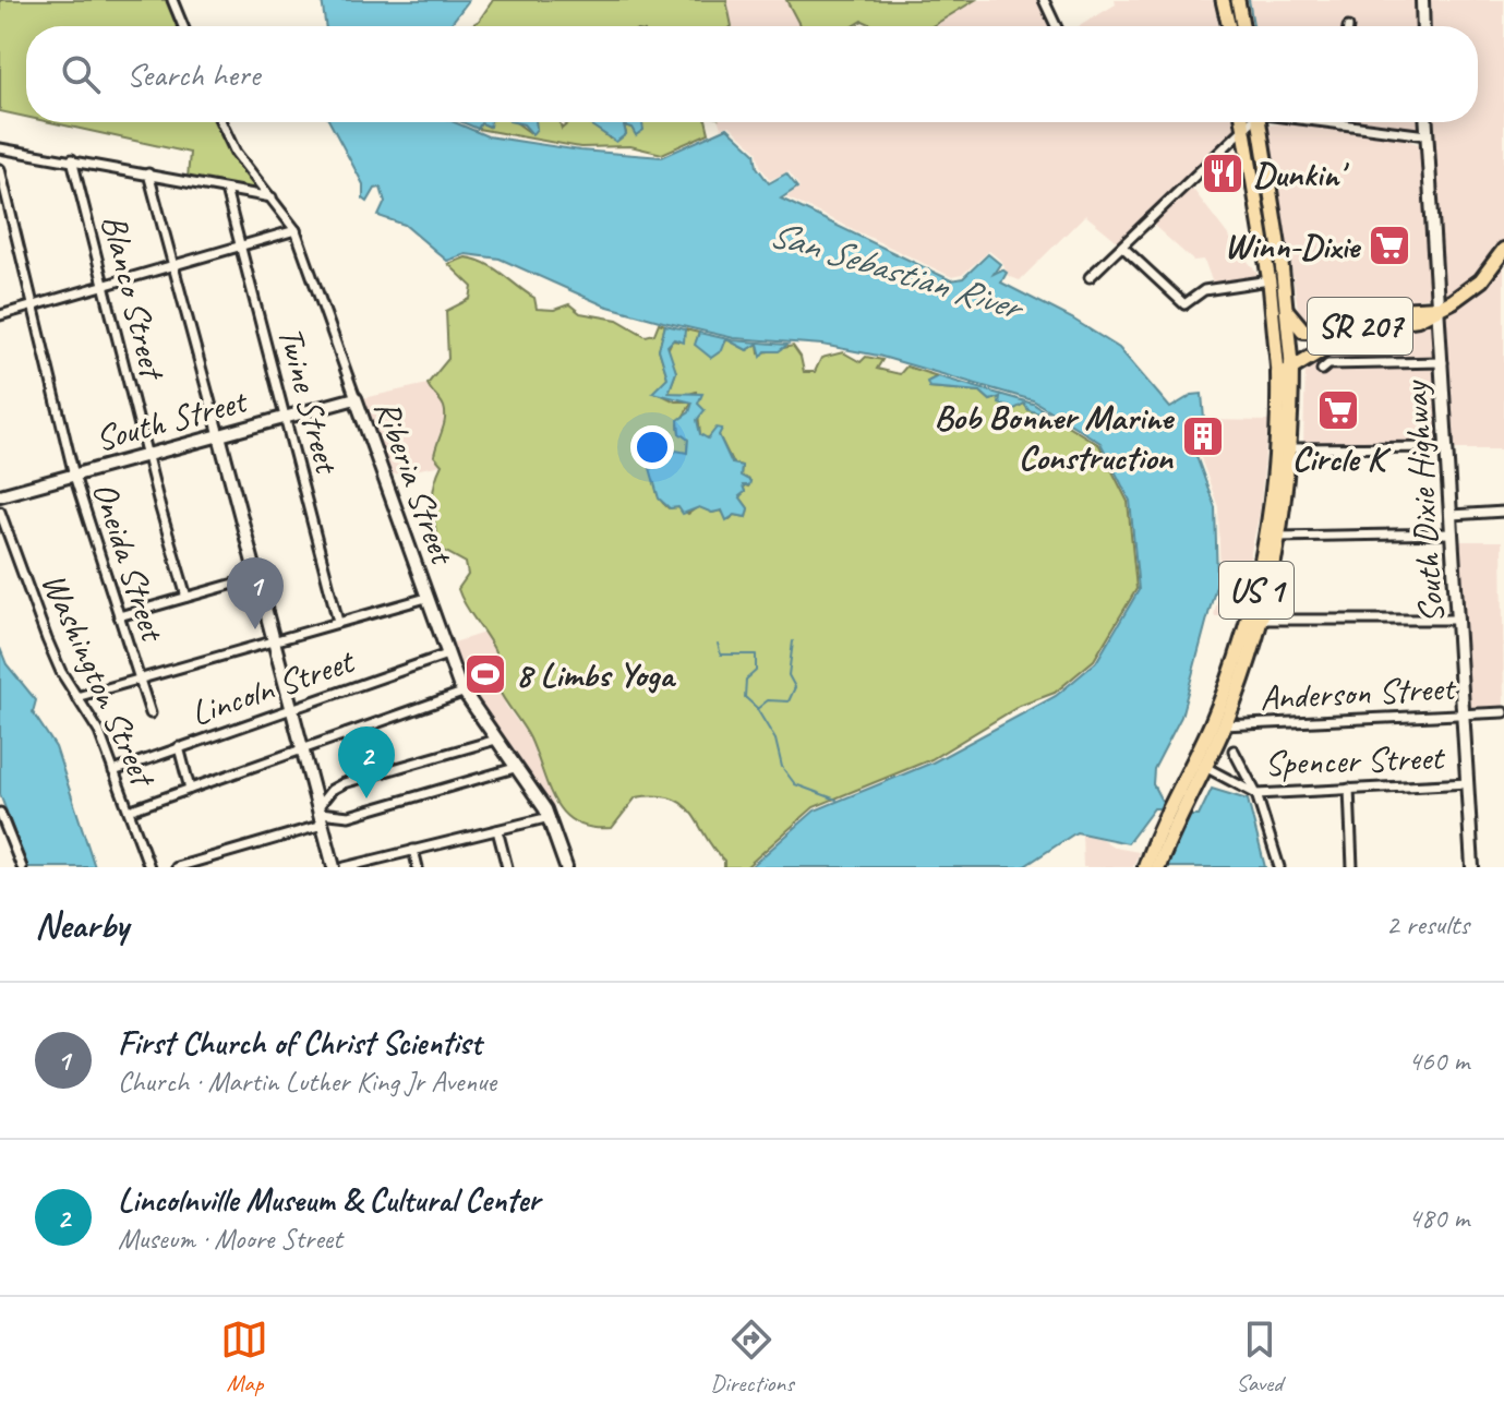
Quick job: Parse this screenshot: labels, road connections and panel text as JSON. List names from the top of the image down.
{
  "streets": {
    "highway": ["SR 207", "US 1"],
    "street": [
      "Blanco Street",
      "Twine Street",
      "South Street",
      "Riberia Street",
      "South Dixie Highway",
      "Oneida Street",
      "Washington Street",
      "Lincoln Street",
      "Anderson Street",
      "Spencer Street"
    ]
  },
  "crossings": [
    ["Blanco Street", "South Street"],
    ["SR 207", "South Dixie Highway"],
    ["SR 207", "US 1"],
    ["Twine Street", "South Street"],
    ["South Street", "Riberia Street"],
    ["South Street", "Oneida Street"],
    ["Riberia Street", "Lincoln Street"],
    ["South Dixie Highway", "Anderson Street"],
    ["South Dixie Highway", "Spencer Street"],
    ["US 1", "Anderson Street"],
    ["US 1", "Spencer Street"],
    ["Washington Street", "Lincoln Street"]
  ],
  "water": ["San Sebastian River"],
  "places": {
    "restaurant": ["Dunkin'"],
    "supermarket": ["Winn-Dixie", "Circle K"],
    "building": ["Bob Bonner Marine Construction"],
    "sports": ["8 Limbs Yoga"]
  },
  "page": {
    "search": "Search here",
    "pins": ["1", "2"],
    "heading": ["Nearby", "2 results"],
    "list": [
      {
        "mark": "1",
        "name": "First Church of Christ Scientist",
        "note": "Church · Martin Luther King Jr Avenue",
        "value": "460 m"
      },
      {
        "mark": "2",
        "name": "Lincolnville Museum & Cultural Center",
        "note": "Museum · Moore Street",
        "value": "480 m"
      }
    ],
    "nav": ["Map", "Directions", "Saved"]
  }
}
